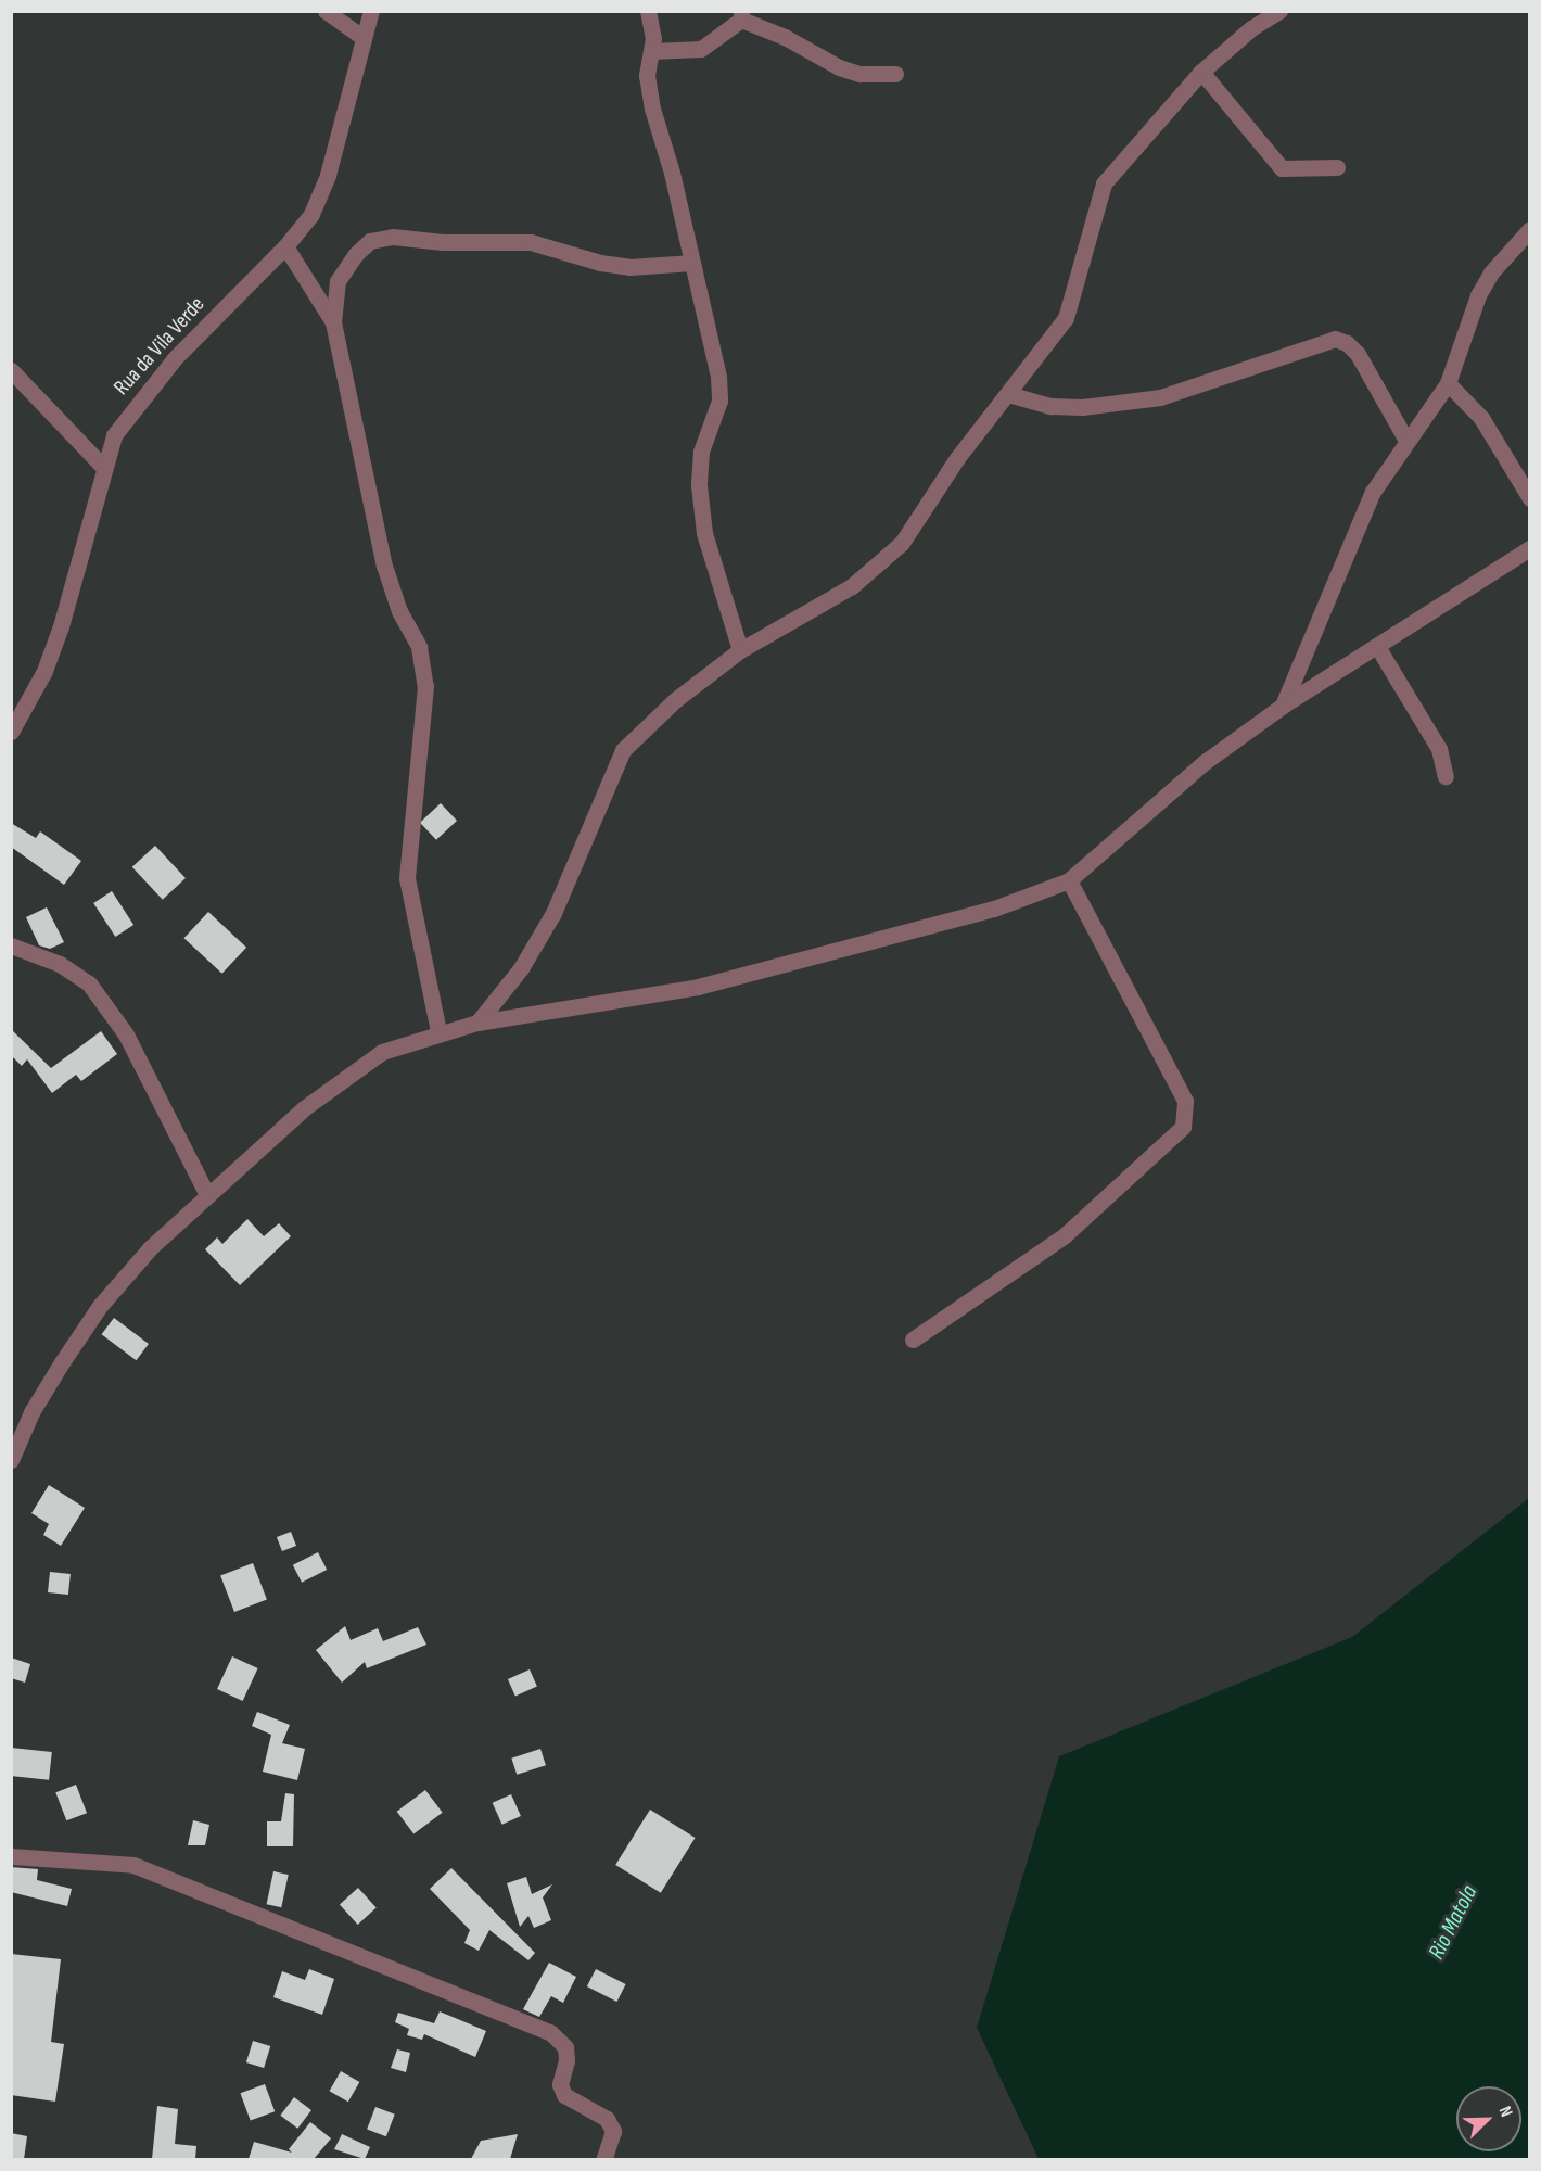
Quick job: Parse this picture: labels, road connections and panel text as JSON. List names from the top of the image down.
{
  "streets": {
    "street": ["Rua da Vila Verde"]
  },
  "water": ["Rio Matola"],
  "north": "top right"
}
